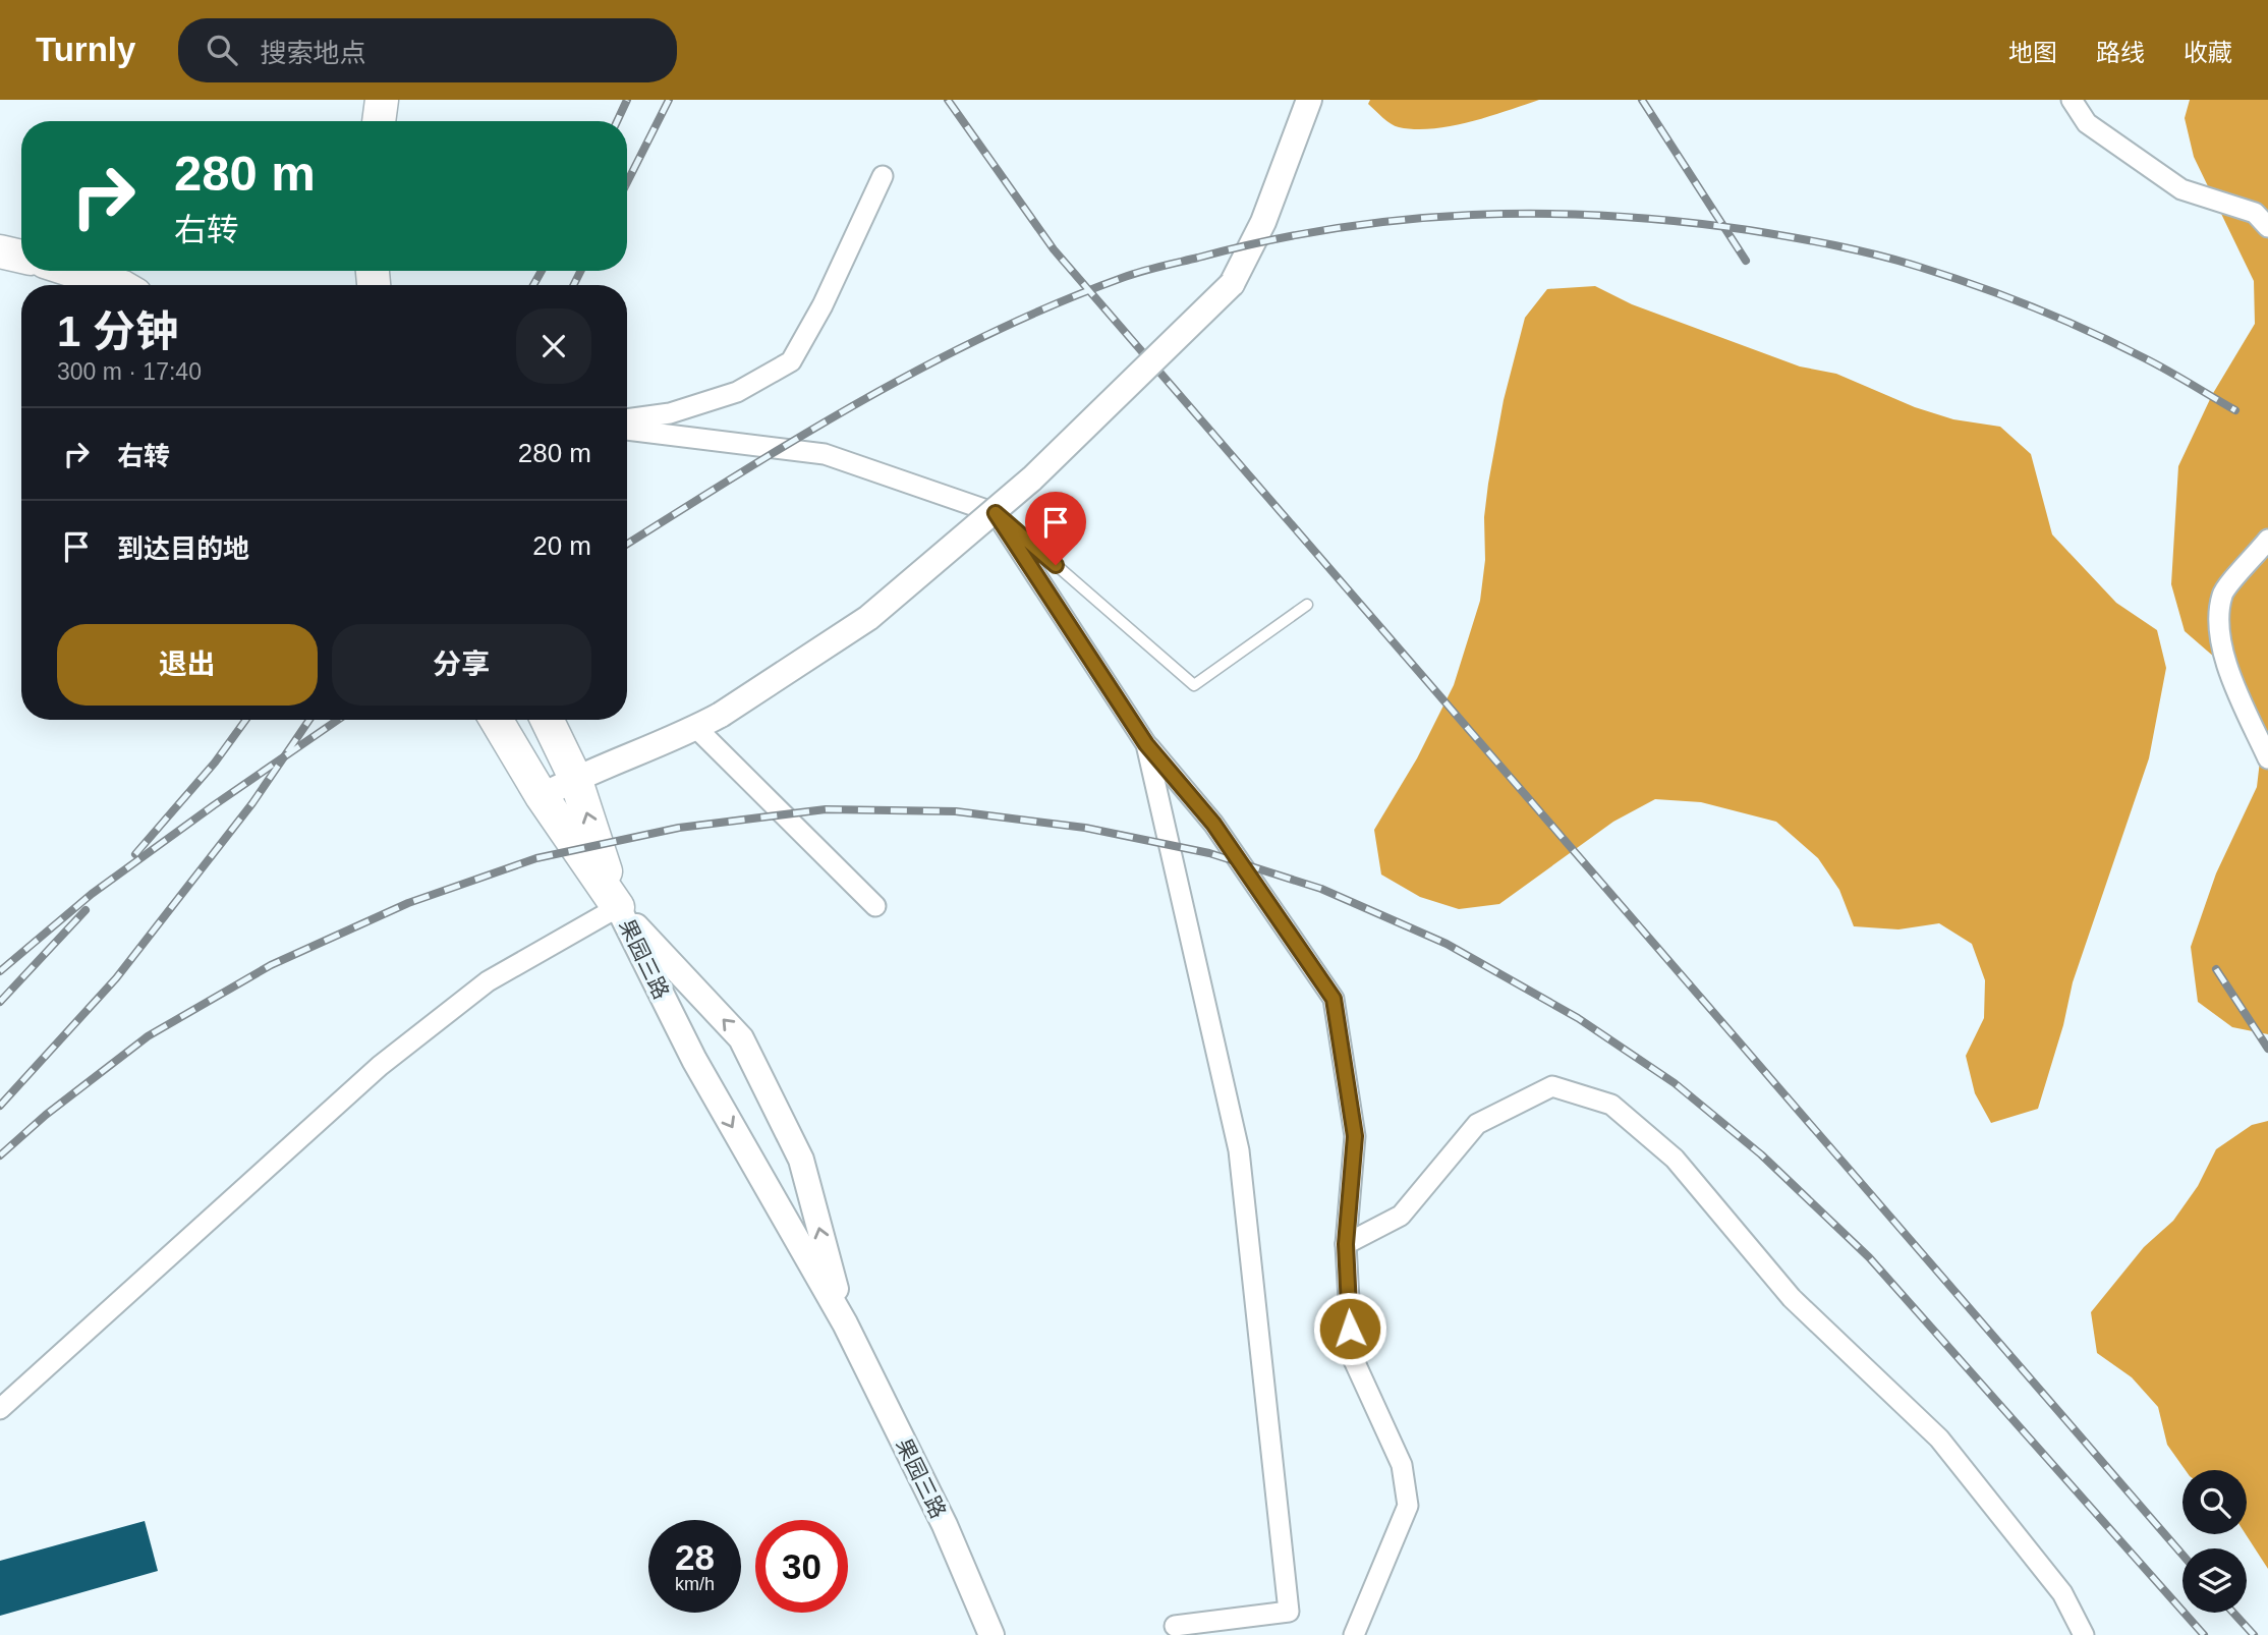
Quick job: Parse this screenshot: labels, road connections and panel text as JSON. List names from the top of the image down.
{
  "streets": {
    "street": ["果园三路"]
  },
  "page": {
    "header": "Turnly",
    "search": "搜索地点",
    "nav": ["地图", "路线", "收藏"],
    "turn": ["280 m", "右转"],
    "heading": ["1 分钟", "300 m · 17:40"],
    "list": [
      {
        "name": "右转",
        "value": "280 m"
      },
      {
        "name": "到达目的地",
        "value": "20 m"
      }
    ],
    "buttons": ["退出", "分享"],
    "speed": "28 km/h",
    "limit": "30"
  }
}
